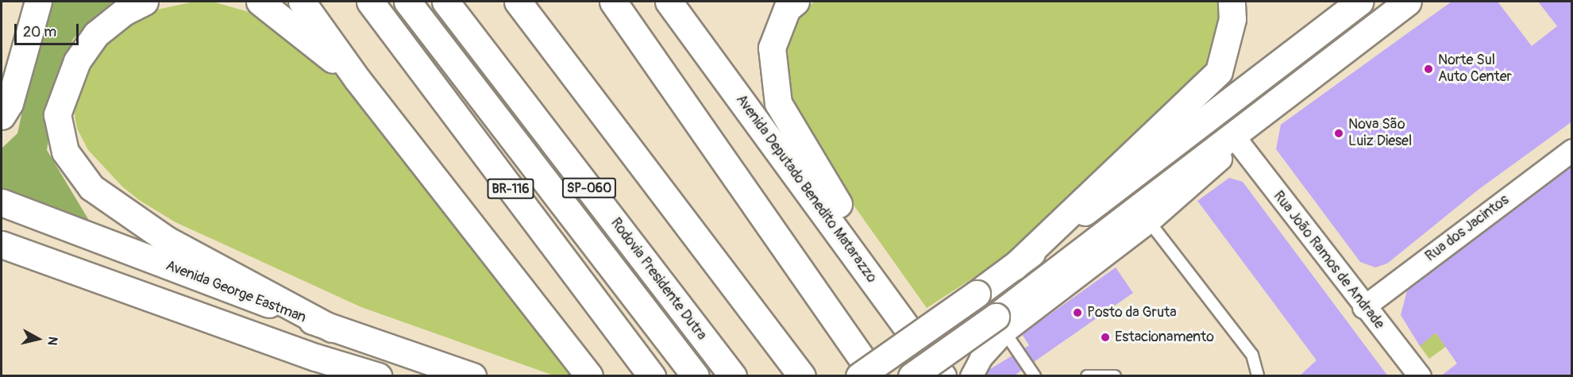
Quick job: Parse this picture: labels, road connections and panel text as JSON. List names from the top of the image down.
{
  "streets": {
    "main road": [
      "SP-060",
      "BR-116",
      "Avenida Deputado Benedito Matarazzo",
      "Rodovia Presidente Dutra",
      "Avenida George Eastman"
    ],
    "street": ["Rua dos Jacintos", "Rua João Ramos de Andrade"]
  },
  "crossings": [
    ["Rua dos Jacintos", "Rua João Ramos de Andrade"]
  ],
  "places": [
    "Norte Sul Auto Center",
    "Nova São Luiz Diesel",
    "Posto da Gruta",
    "Estacionamento"
  ],
  "scale_bar": "20 m",
  "north": "right"
}
